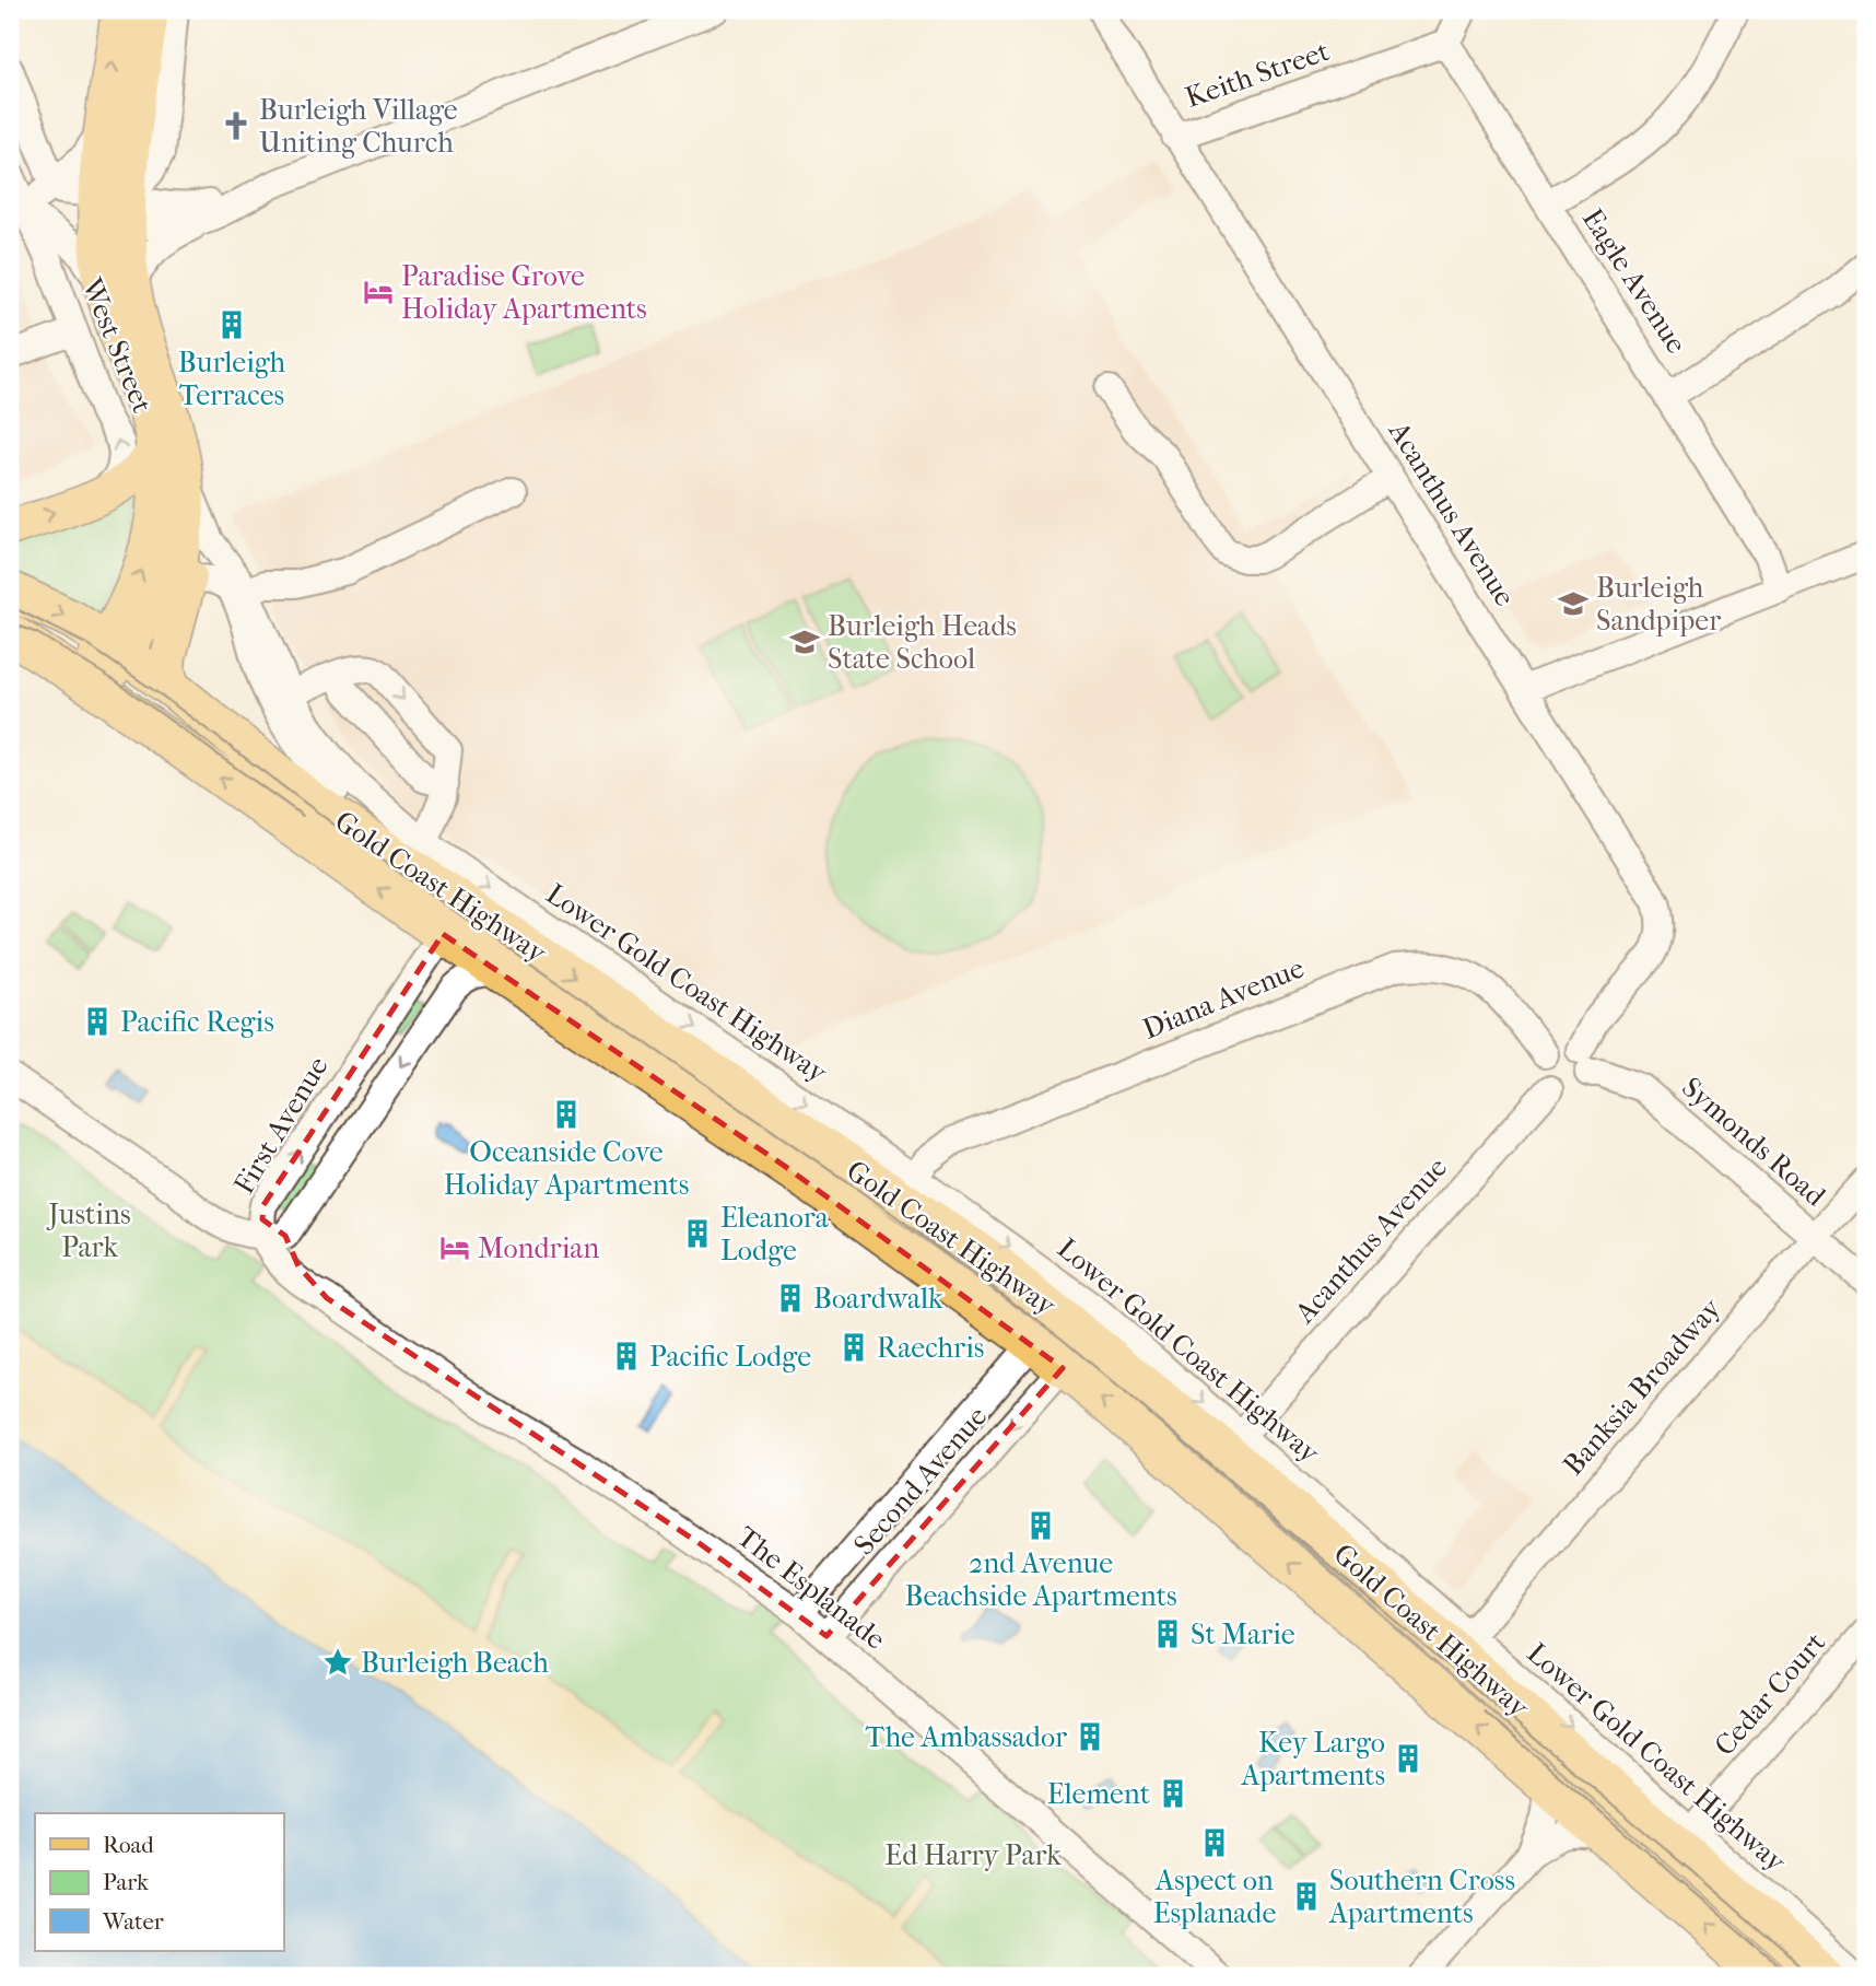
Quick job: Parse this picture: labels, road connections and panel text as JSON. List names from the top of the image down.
{
  "streets": {
    "highway": ["Gold Coast Highway"],
    "street": [
      "Keith Street",
      "Eagle Avenue",
      "West Street",
      "Acanthus Avenue",
      "Lower Gold Coast Highway",
      "Diana Avenue",
      "First Avenue",
      "Symonds Road",
      "Banksia Broadway",
      "Second Avenue",
      "The Esplanade",
      "Cedar Court"
    ]
  },
  "crossings": [
    ["Keith Street", "Eagle Avenue"],
    ["Keith Street", "Acanthus Avenue"],
    ["Acanthus Avenue", "Lower Gold Coast Highway"],
    ["Acanthus Avenue", "Diana Avenue"],
    ["Acanthus Avenue", "Symonds Road"],
    ["Gold Coast Highway", "First Avenue"],
    ["Gold Coast Highway", "Second Avenue"],
    ["Lower Gold Coast Highway", "Diana Avenue"],
    ["Lower Gold Coast Highway", "Banksia Broadway"],
    ["Lower Gold Coast Highway", "Cedar Court"],
    ["Diana Avenue", "Symonds Road"],
    ["First Avenue", "The Esplanade"],
    ["Symonds Road", "Banksia Broadway"],
    ["Second Avenue", "The Esplanade"]
  ],
  "one_way": ["Lower Gold Coast Highway"],
  "parks": ["Justins Park", "Ed Harry Park"],
  "places": {
    "church": ["Burleigh Village Uniting Church"],
    "hotel": ["Paradise Grove Holiday Apartments", "Mondrian"],
    "building": [
      "Burleigh Terraces",
      "Pacific Regis",
      "Oceanside Cove Holiday Apartments",
      "Eleanora Lodge",
      "Boardwalk",
      "Raechris",
      "Pacific Lodge",
      "2nd Avenue Beachside Apartments",
      "St Marie",
      "The Ambassador",
      "Key Largo Apartments",
      "Element",
      "Aspect on Esplanade",
      "Southern Cross Apartments"
    ],
    "school or university": ["Burleigh Sandpiper", "Burleigh Heads State School"],
    "place": ["Burleigh Beach"]
  },
  "legend": ["Road", "Park", "Water"]
}
